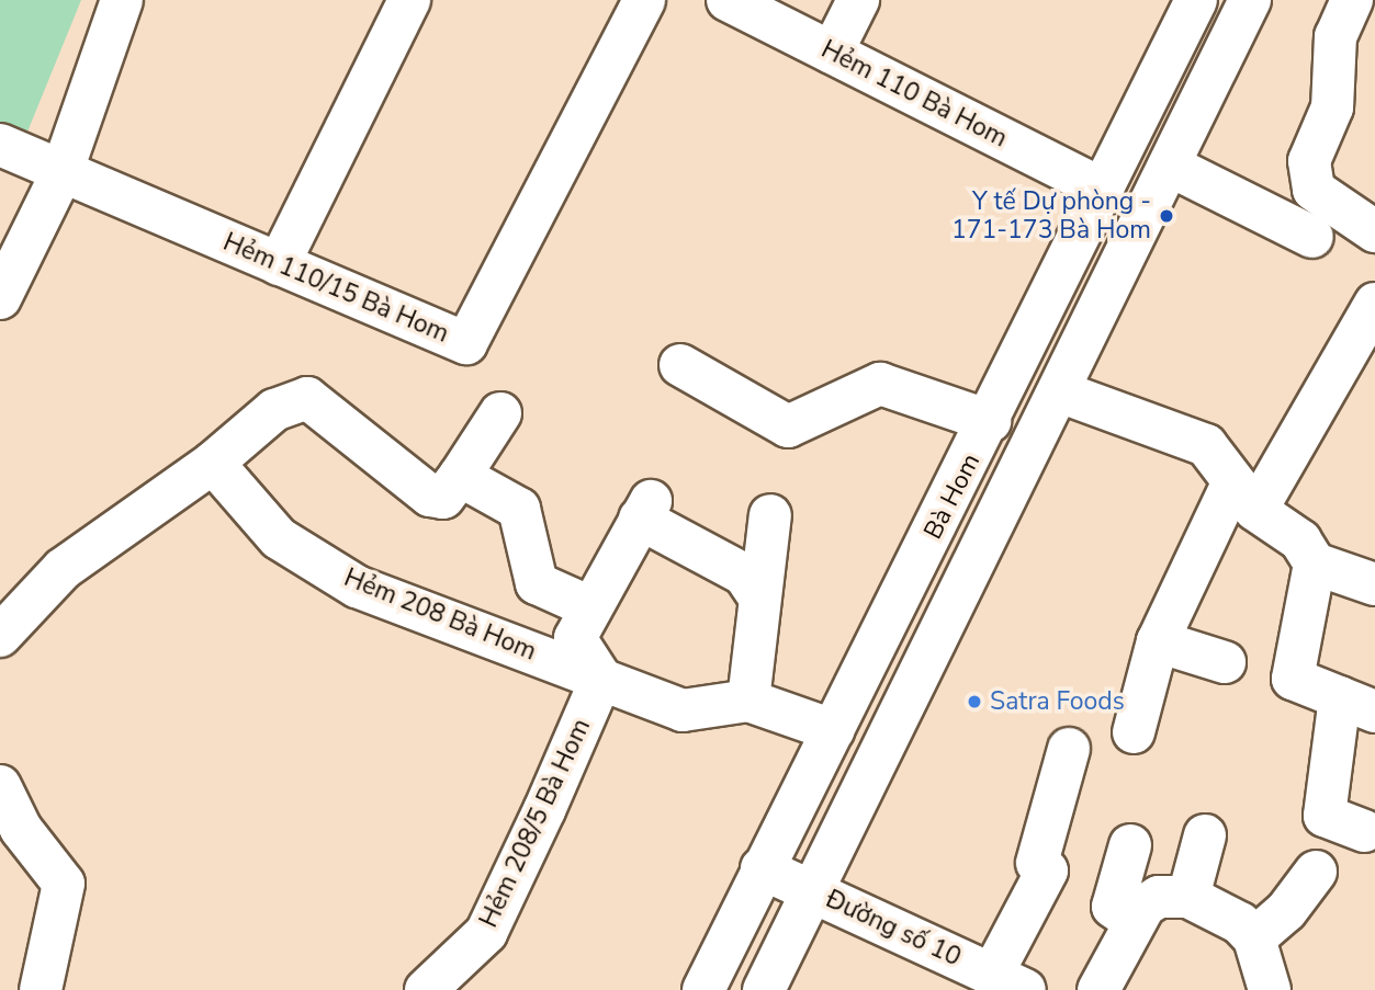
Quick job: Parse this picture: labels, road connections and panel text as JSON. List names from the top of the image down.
{
  "streets": {
    "main road": [
      "Hẻm 110 Bà Hom",
      "Hẻm 110/15 Bà Hom",
      "Bà Hom",
      "Hẻm 208 Bà Hom",
      "Hẻm 208/5 Bà Hom",
      "Đường số 10"
    ]
  },
  "crossings": [
    ["Hẻm 110 Bà Hom", "Bà Hom"],
    ["Bà Hom", "Hẻm 208 Bà Hom"],
    ["Bà Hom", "Đường số 10"],
    ["Hẻm 208 Bà Hom", "Hẻm 208/5 Bà Hom"]
  ],
  "places": ["Y tế Dự phòng - 171-173 Bà Hom", "Satra Foods"]
}
